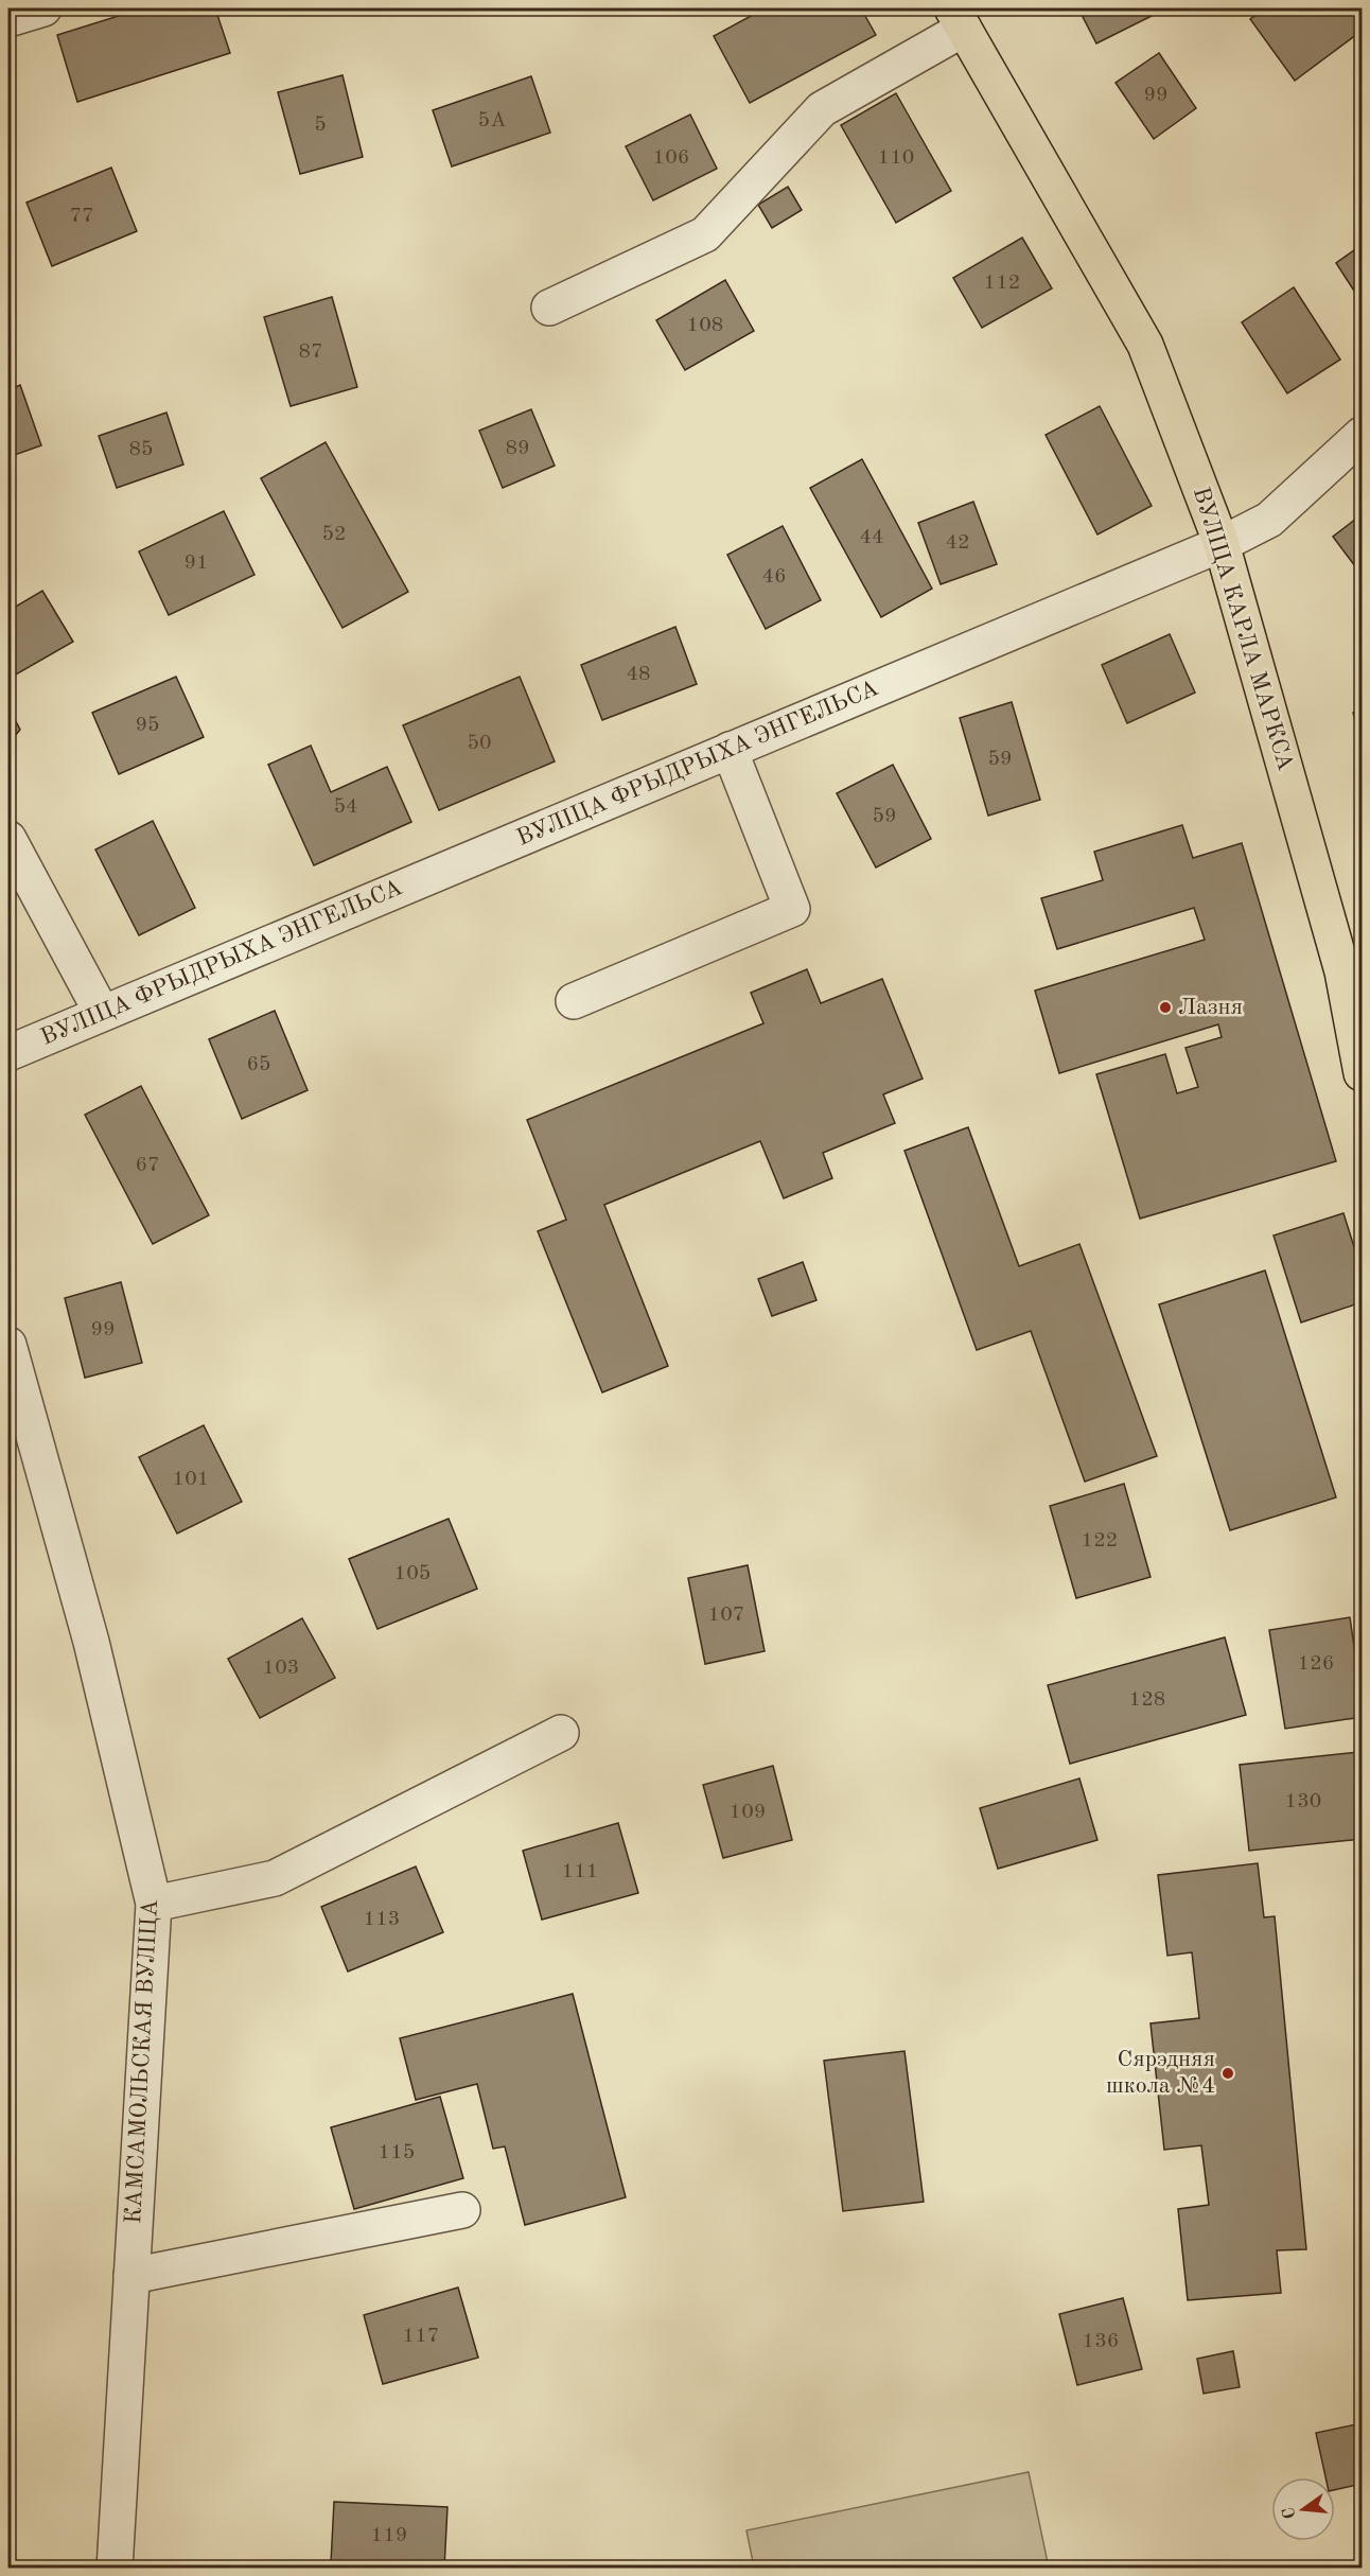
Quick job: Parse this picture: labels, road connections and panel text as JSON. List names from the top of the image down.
{
  "streets": {
    "main road": ["ВУЛІЦА КАРЛА МАРКСА"],
    "street": ["ВУЛІЦА ФРЫДРЫХА ЭНГЕЛЬСА", "КАМСАМОЛЬСКАЯ ВУЛІЦА"]
  },
  "crossings": [
    ["ВУЛІЦА КАРЛА МАРКСА", "ВУЛІЦА ФРЫДРЫХА ЭНГЕЛЬСА"]
  ],
  "places": ["Лазня", "Сярэдняя школа №4"],
  "house_numbers": [
    "99",
    "5А",
    "5",
    "106",
    "110",
    "77",
    "112",
    "108",
    "87",
    "89",
    "85",
    "52",
    "44",
    "42",
    "91",
    "46",
    "48",
    "95",
    "50",
    "59",
    "54",
    "59",
    "65",
    "67",
    "99",
    "101",
    "122",
    "105",
    "107",
    "126",
    "103",
    "128",
    "130",
    "109",
    "111",
    "113",
    "115",
    "117",
    "136",
    "119"
  ],
  "north": "left"
}
